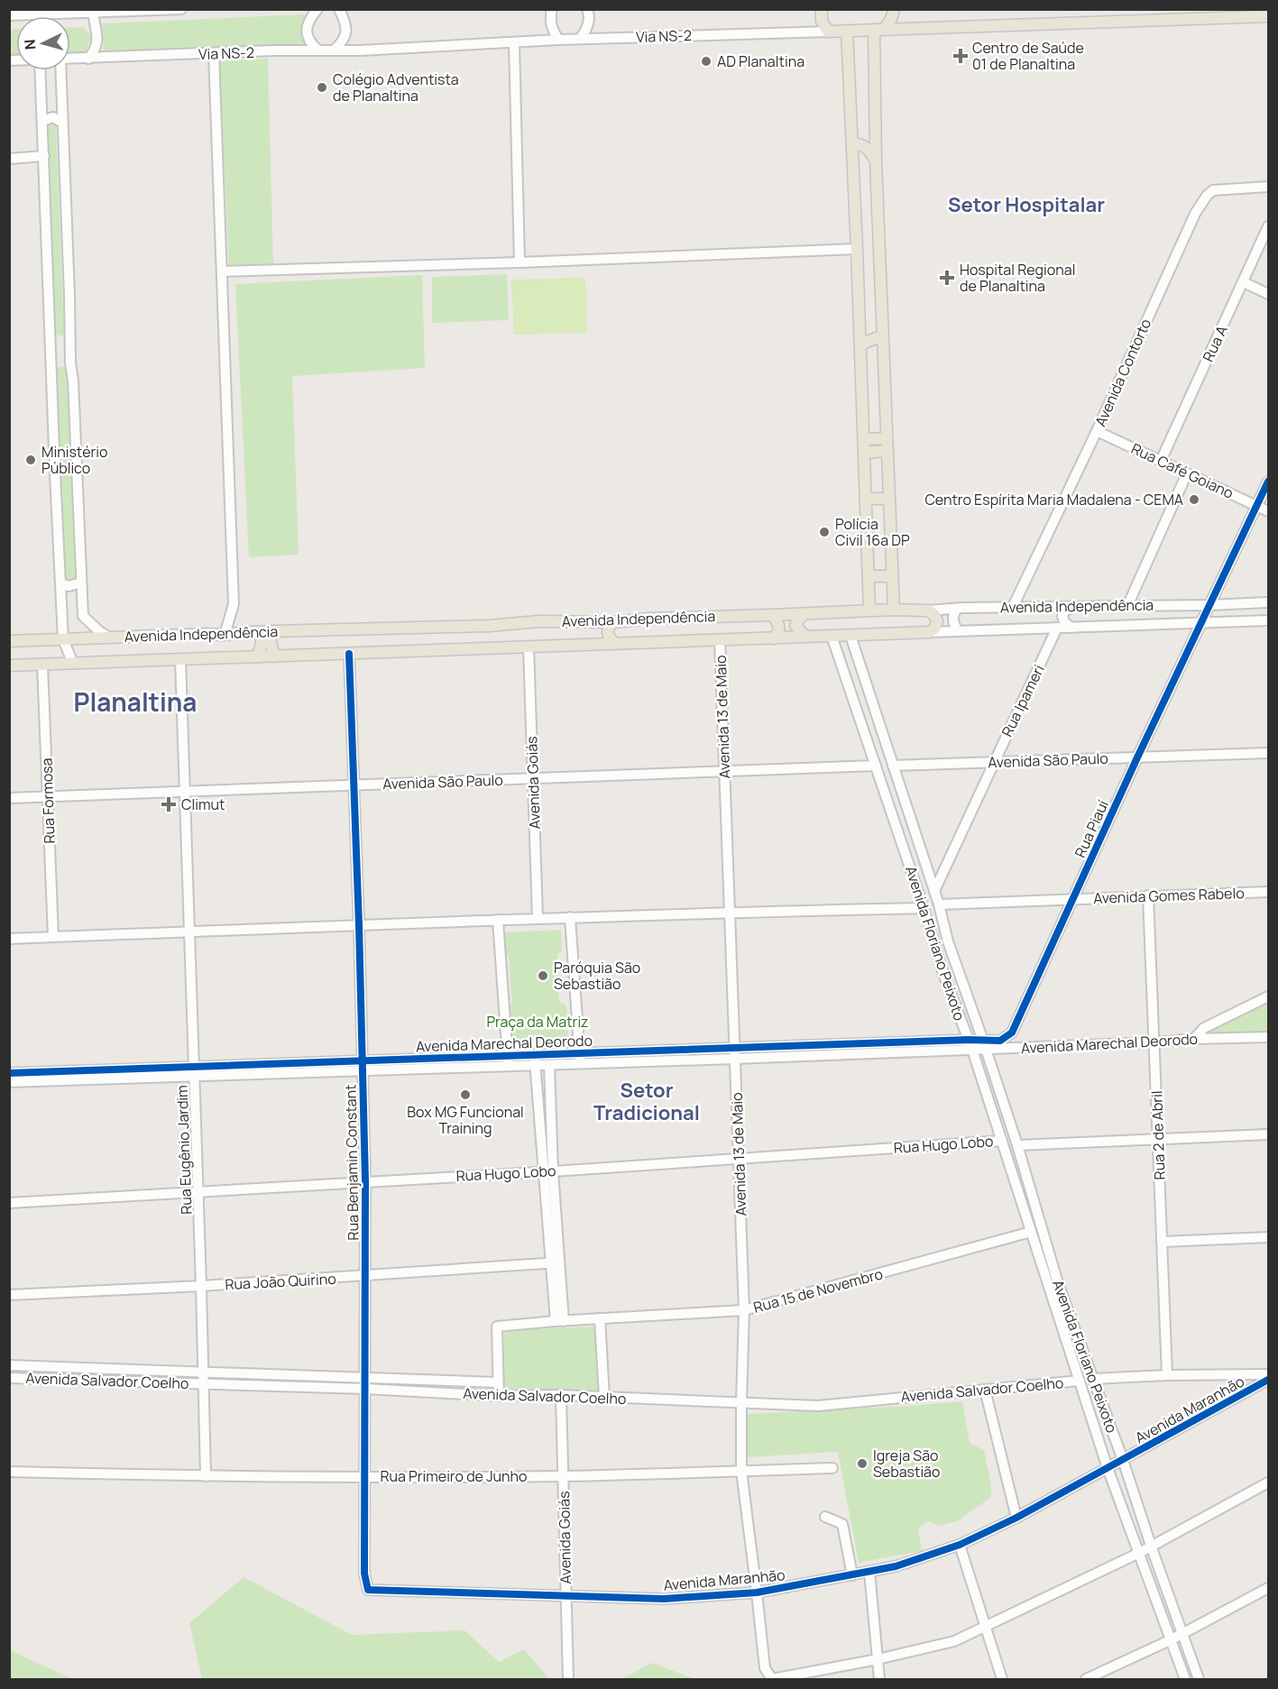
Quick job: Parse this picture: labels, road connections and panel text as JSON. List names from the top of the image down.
{
  "streets": {
    "main road": ["Via NS-2", "Avenida Independência"],
    "street": [
      "Rua A",
      "Avenida Contorto",
      "Rua Café Goiano",
      "Rua Ipameri",
      "Avenida 13 de Maio",
      "Avenida São Paulo",
      "Avenida Goiás",
      "Rua Formosa",
      "Rua Piauí",
      "Avenida Gomes Rabelo",
      "Avenida Floriano Peixoto",
      "Avenida Marechal Deorodo",
      "Rua 2 de Abril",
      "Rua Hugo Lobo",
      "Rua Eugênio Jardim",
      "Rua Benjamin Constant",
      "Rua João Quirino",
      "Rua 15 de Novembro",
      "Avenida Salvador Coelho",
      "Avenida Maranhão",
      "Rua Primeiro de Junho"
    ]
  },
  "crossings": [
    ["Rua A", "Rua Café Goiano"],
    ["Avenida Contorto", "Rua Café Goiano"],
    ["Avenida Contorto", "Avenida Independência"],
    ["Avenida Independência", "Rua Ipameri"],
    ["Avenida Independência", "Avenida 13 de Maio"],
    ["Avenida Independência", "Avenida Goiás"],
    ["Avenida Independência", "Rua Formosa"],
    ["Avenida Independência", "Rua Piauí"],
    ["Avenida Independência", "Avenida Floriano Peixoto"],
    ["Avenida Independência", "Rua Eugênio Jardim"],
    ["Avenida Independência", "Rua Benjamin Constant"],
    ["Rua Ipameri", "Avenida São Paulo"],
    ["Rua Ipameri", "Avenida Floriano Peixoto"],
    ["Avenida 13 de Maio", "Avenida São Paulo"],
    ["Avenida 13 de Maio", "Avenida Marechal Deorodo"],
    ["Avenida 13 de Maio", "Rua Hugo Lobo"],
    ["Avenida 13 de Maio", "Rua 15 de Novembro"],
    ["Avenida 13 de Maio", "Avenida Salvador Coelho"],
    ["Avenida 13 de Maio", "Avenida Maranhão"],
    ["Avenida 13 de Maio", "Rua Primeiro de Junho"],
    ["Avenida São Paulo", "Avenida Goiás"],
    ["Avenida São Paulo", "Rua Formosa"],
    ["Avenida São Paulo", "Rua Piauí"],
    ["Avenida São Paulo", "Avenida Floriano Peixoto"],
    ["Avenida São Paulo", "Rua Eugênio Jardim"],
    ["Avenida São Paulo", "Rua Benjamin Constant"],
    ["Avenida Goiás", "Avenida Salvador Coelho"],
    ["Avenida Goiás", "Avenida Maranhão"],
    ["Avenida Goiás", "Rua Primeiro de Junho"],
    ["Rua Piauí", "Avenida Gomes Rabelo"],
    ["Rua Piauí", "Avenida Marechal Deorodo"],
    ["Avenida Gomes Rabelo", "Avenida Floriano Peixoto"],
    ["Avenida Gomes Rabelo", "Rua 2 de Abril"],
    ["Avenida Floriano Peixoto", "Avenida Marechal Deorodo"],
    ["Avenida Floriano Peixoto", "Rua Hugo Lobo"],
    ["Avenida Floriano Peixoto", "Rua 15 de Novembro"],
    ["Avenida Floriano Peixoto", "Avenida Salvador Coelho"],
    ["Avenida Floriano Peixoto", "Avenida Maranhão"],
    ["Avenida Marechal Deorodo", "Rua 2 de Abril"],
    ["Avenida Marechal Deorodo", "Rua Eugênio Jardim"],
    ["Avenida Marechal Deorodo", "Rua Benjamin Constant"],
    ["Rua Hugo Lobo", "Rua Eugênio Jardim"],
    ["Rua Hugo Lobo", "Rua Benjamin Constant"],
    ["Rua Eugênio Jardim", "Rua João Quirino"],
    ["Rua Eugênio Jardim", "Avenida Salvador Coelho"],
    ["Rua Eugênio Jardim", "Rua Primeiro de Junho"],
    ["Rua Benjamin Constant", "Rua João Quirino"],
    ["Rua Benjamin Constant", "Avenida Salvador Coelho"],
    ["Rua Benjamin Constant", "Avenida Maranhão"],
    ["Rua Benjamin Constant", "Rua Primeiro de Junho"],
    ["Rua 15 de Novembro", "Avenida Salvador Coelho"]
  ],
  "districts": ["Setor Hospitalar", "Planaltina", "Setor Tradicional"],
  "parks": ["Praça da Matriz"],
  "places": {
    "health": ["Centro de Saúde 01 de Planaltina", "Hospital Regional de Planaltina", "Climut"],
    "other": [
      "AD Planaltina",
      "Colégio Adventista de Planaltina",
      "Ministério Público",
      "Centro Espírita Maria Madalena - CEMA",
      "Polícia Civil 16a DP",
      "Paróquia São Sebastião",
      "Box MG Funcional Training",
      "Igreja São Sebastião"
    ]
  },
  "north": "left"
}
